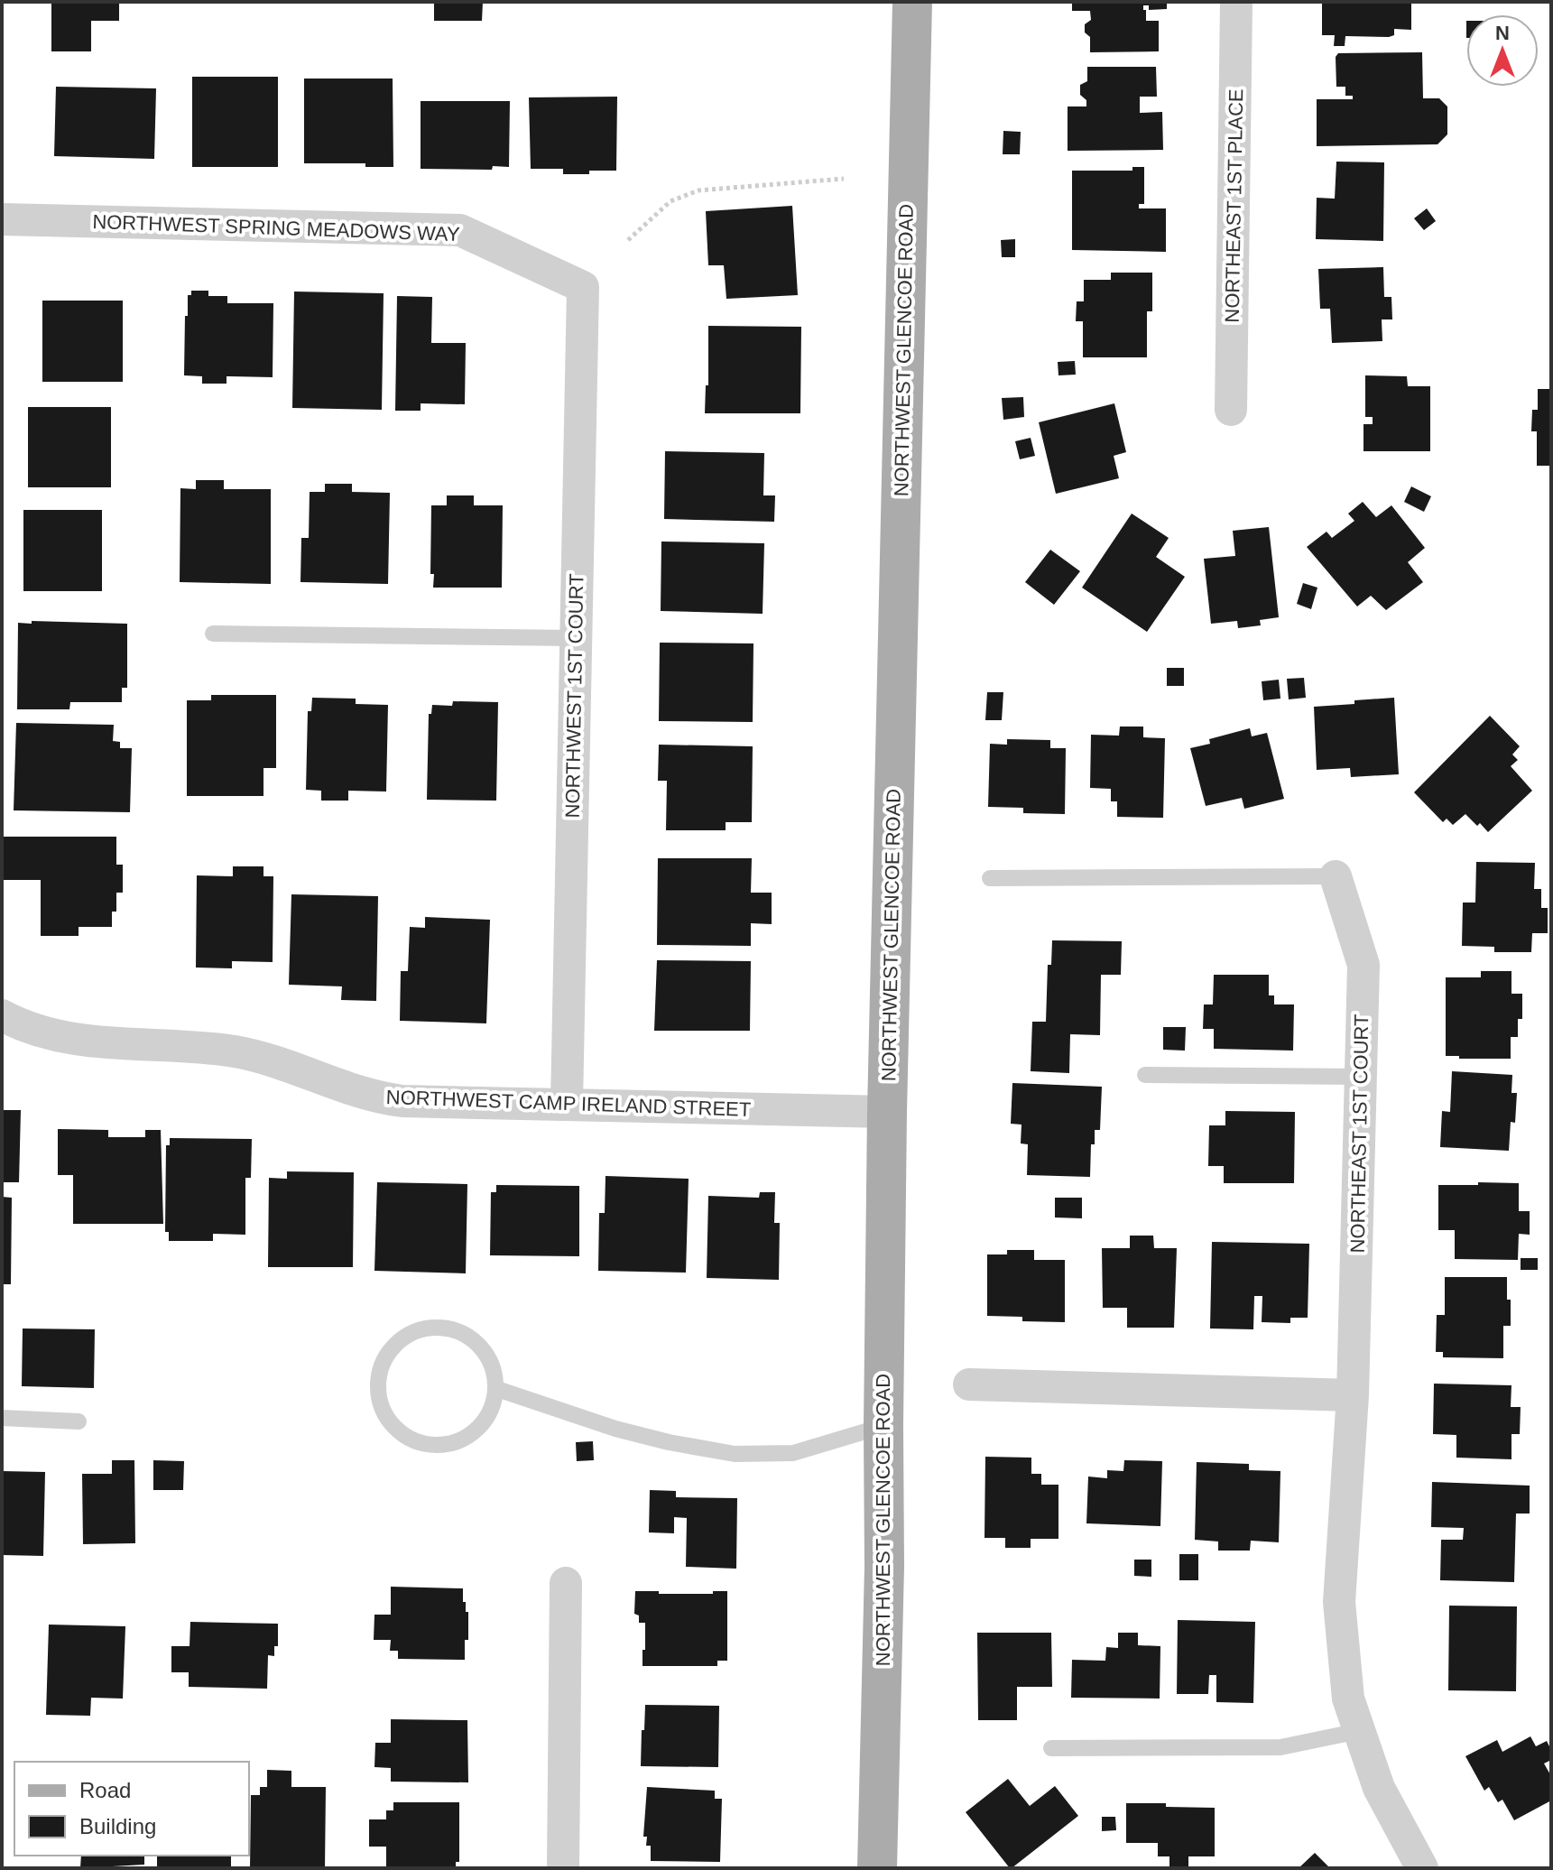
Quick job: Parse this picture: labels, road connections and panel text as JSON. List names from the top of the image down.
{
  "streets": {
    "main road": ["NORTHWEST GLENCOE ROAD"],
    "street": [
      "NORTHEAST 1ST PLACE",
      "NORTHWEST SPRING MEADOWS WAY",
      "NORTHWEST 1ST COURT",
      "NORTHWEST CAMP IRELAND STREET",
      "NORTHEAST 1ST COURT"
    ]
  },
  "crossings": [
    ["NORTHWEST SPRING MEADOWS WAY", "NORTHWEST 1ST COURT"],
    ["NORTHWEST GLENCOE ROAD", "NORTHWEST CAMP IRELAND STREET"],
    ["NORTHWEST 1ST COURT", "NORTHWEST CAMP IRELAND STREET"]
  ],
  "legend": ["Road", "Building"],
  "north": "top"
}
